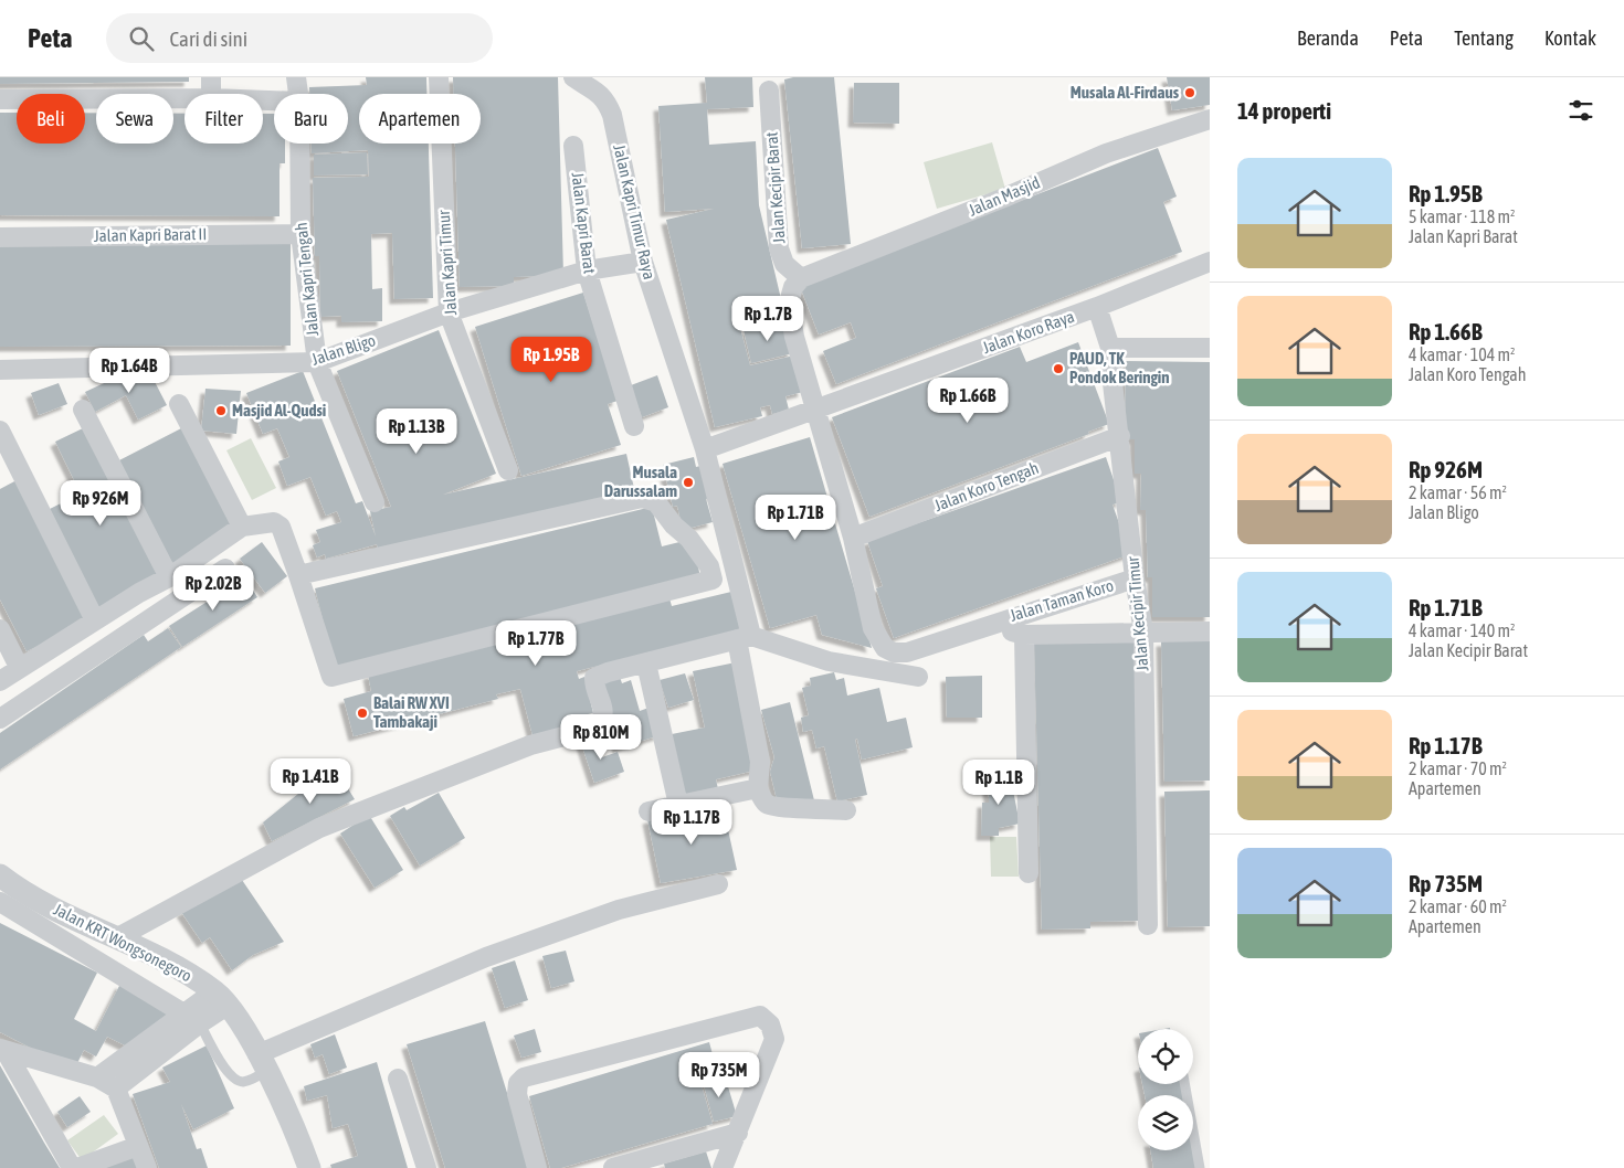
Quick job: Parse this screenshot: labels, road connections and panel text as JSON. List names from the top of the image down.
{
  "streets": {
    "street": [
      "Jalan Kecipir Barat",
      "Jalan Masjid",
      "Jalan Kapri Timur Raya",
      "Jalan Kapri Barat",
      "Jalan Kapri Barat II",
      "Jalan Kapri Timur",
      "Jalan Kapri Tengah",
      "Jalan Koro Raya",
      "Jalan Bligo",
      "Jalan Koro Tengah",
      "Jalan Taman Koro",
      "Jalan Kecipir Timur",
      "Jalan KRT Wongsonegoro"
    ]
  },
  "crossings": [
    ["Jalan Kecipir Barat", "Jalan Masjid"],
    ["Jalan Kapri Timur Raya", "Jalan Koro Raya"],
    ["Jalan Kapri Timur Raya", "Jalan Bligo"],
    ["Jalan Kapri Barat", "Jalan Bligo"],
    ["Jalan Kapri Barat II", "Jalan Kapri Tengah"],
    ["Jalan Kapri Timur", "Jalan Bligo"],
    ["Jalan Kapri Tengah", "Jalan Bligo"],
    ["Jalan Koro Raya", "Jalan Kecipir Timur"],
    ["Jalan Koro Tengah", "Jalan Taman Koro"],
    ["Jalan Koro Tengah", "Jalan Kecipir Timur"],
    ["Jalan Taman Koro", "Jalan Kecipir Timur"]
  ],
  "places": [
    "Musala Al-Firdaus",
    "PAUD, TK Pondok Beringin",
    "Masjid Al-Qudsi",
    "Musala Darussalam",
    "Balai RW XVI Tambakaji"
  ],
  "page": {
    "header": "Peta",
    "search": "Cari di sini",
    "nav": [
      "Beranda",
      "Peta",
      "Tentang",
      "Kontak"
    ],
    "heading": "14 properti",
    "chip": [
      "Beli",
      "Sewa",
      "Filter",
      "Baru",
      "Apartemen"
    ],
    "list": [
      {
        "name": "Rp 1.95B",
        "note": "5 kamar · 118 m² · Jalan Kapri Barat"
      },
      {
        "name": "Rp 1.66B",
        "note": "4 kamar · 104 m² · Jalan Koro Tengah"
      },
      {
        "name": "Rp 926M",
        "note": "2 kamar · 56 m² · Jalan Bligo"
      },
      {
        "name": "Rp 1.71B",
        "note": "4 kamar · 140 m² · Jalan Kecipir Barat"
      },
      {
        "name": "Rp 1.17B",
        "note": "2 kamar · 70 m² · Apartemen"
      },
      {
        "name": "Rp 735M",
        "note": "2 kamar · 60 m² · Apartemen"
      }
    ],
    "price": [
      "Rp 1.7B",
      "Rp 1.95B",
      "Rp 1.64B",
      "Rp 1.66B",
      "Rp 1.13B",
      "Rp 926M",
      "Rp 1.71B",
      "Rp 2.02B",
      "Rp 1.77B",
      "Rp 810M",
      "Rp 1.41B",
      "Rp 1.1B",
      "Rp 1.17B",
      "Rp 735M"
    ]
  }
}
